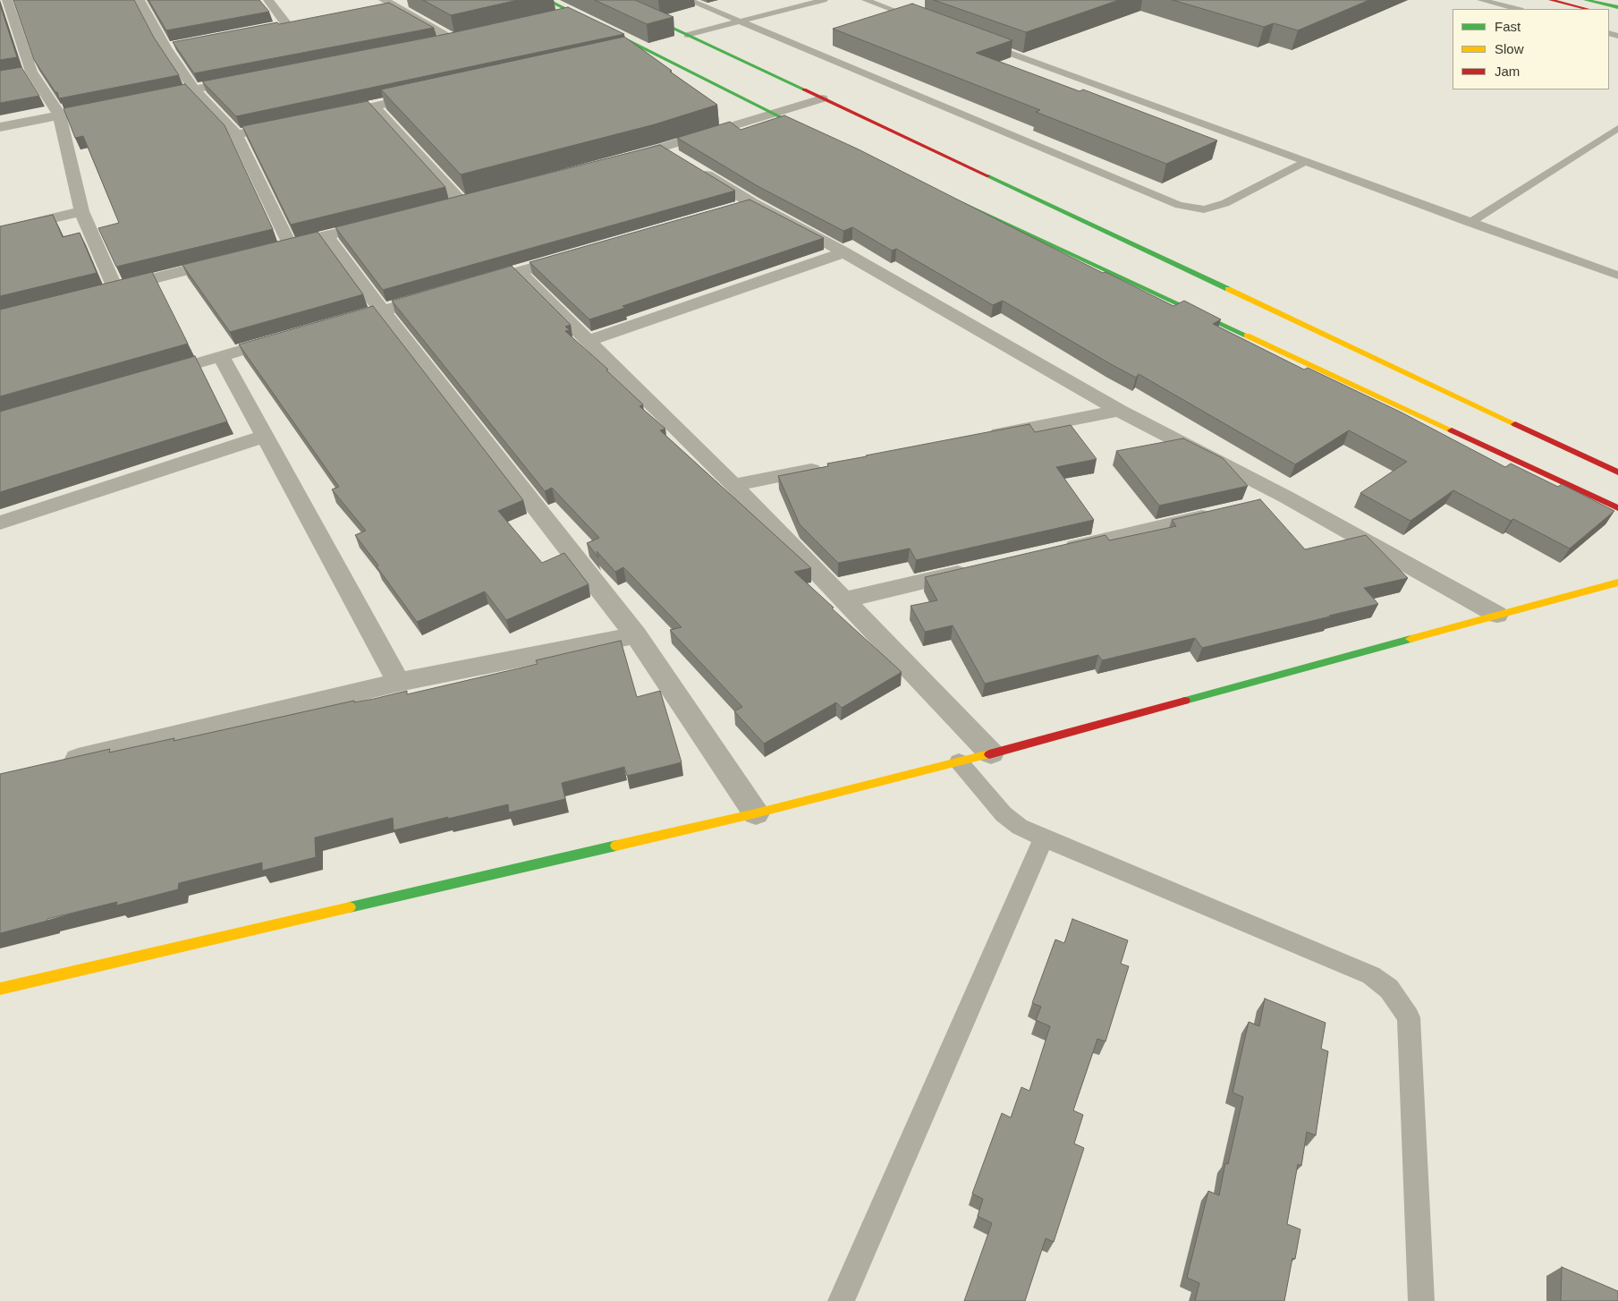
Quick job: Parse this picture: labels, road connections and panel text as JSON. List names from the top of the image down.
{
  "legend": ["Fast", "Slow", "Jam"]
}
